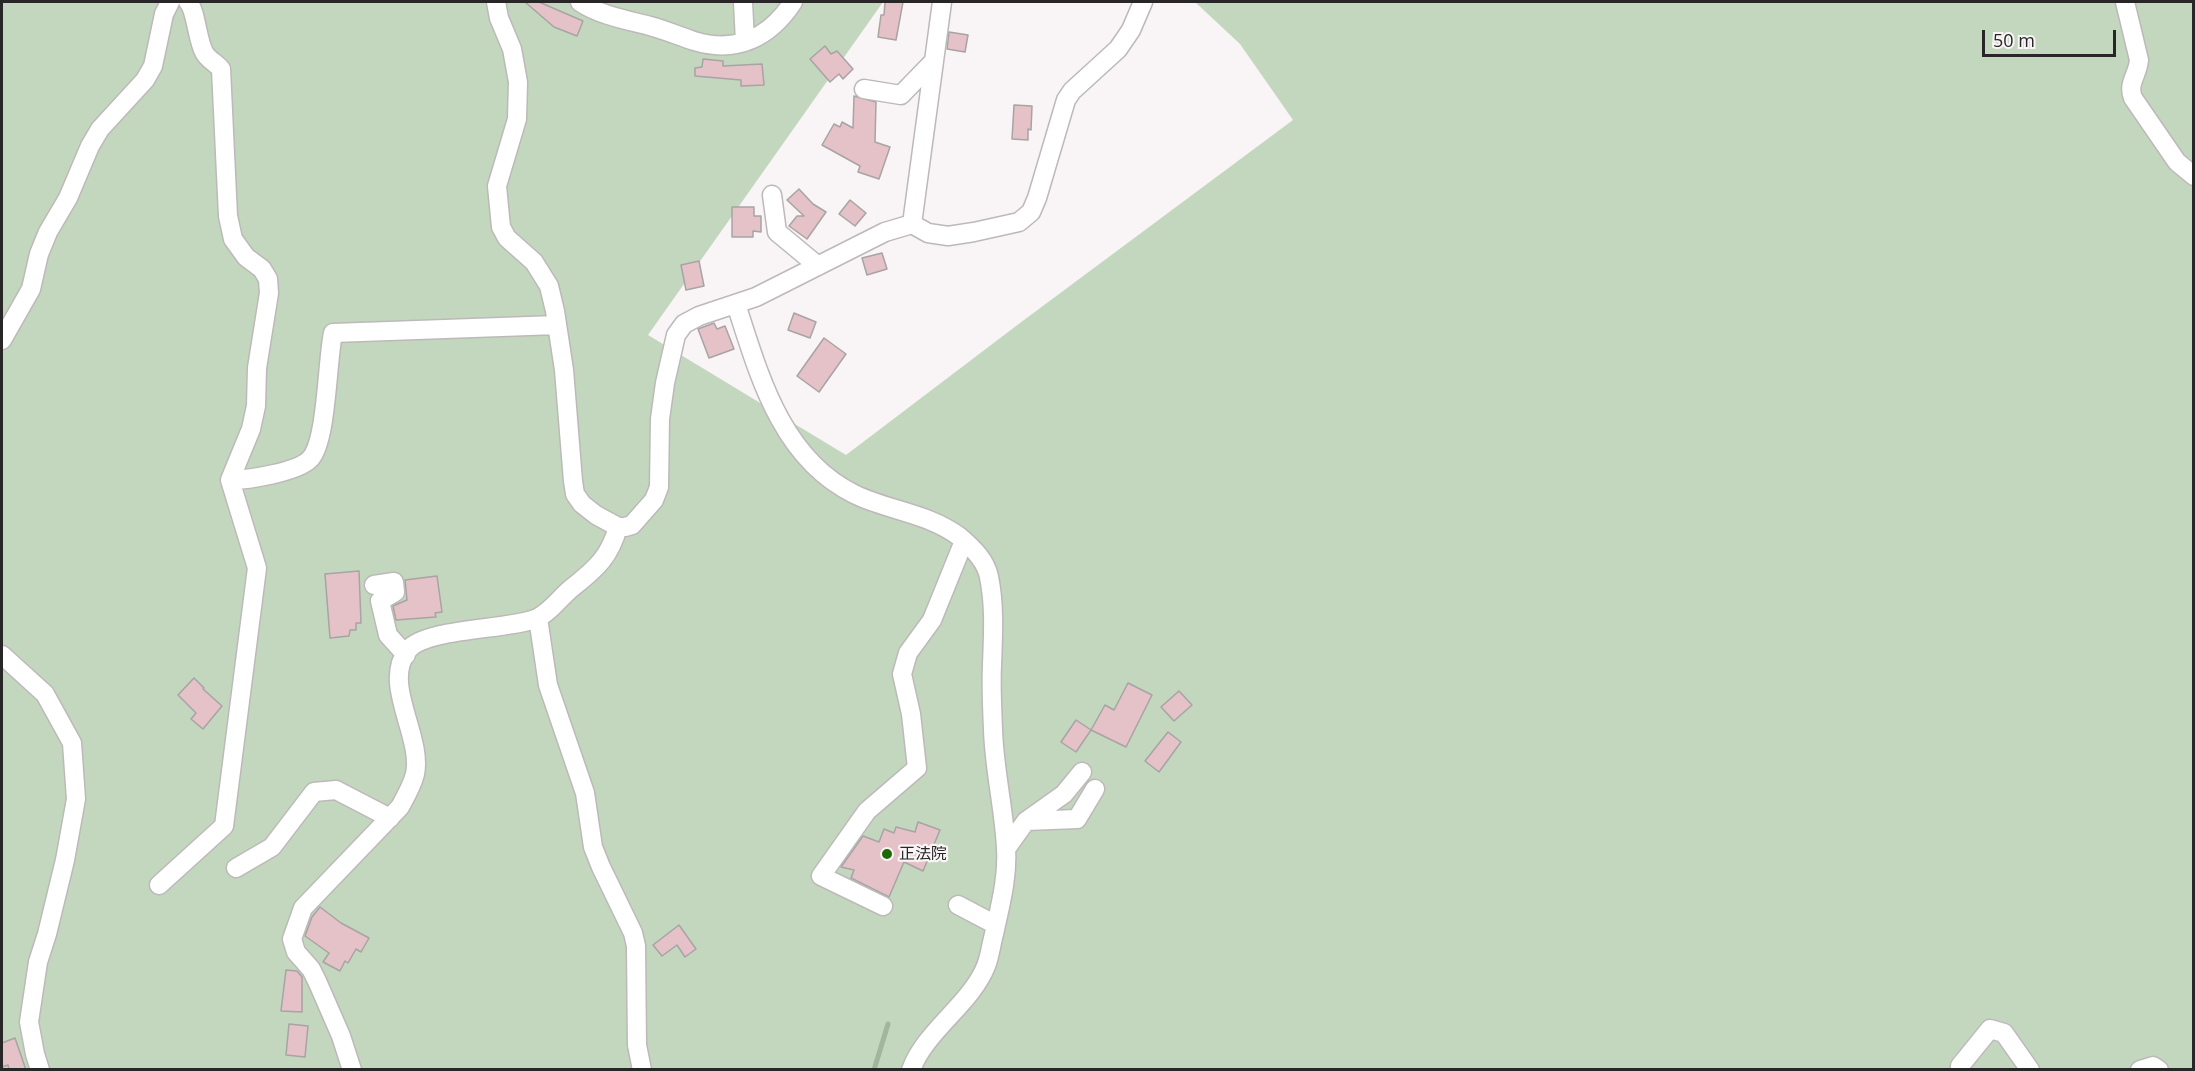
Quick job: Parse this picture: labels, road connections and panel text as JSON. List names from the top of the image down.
{
  "places": ["正法院"],
  "scale_bar": "50 m"
}
